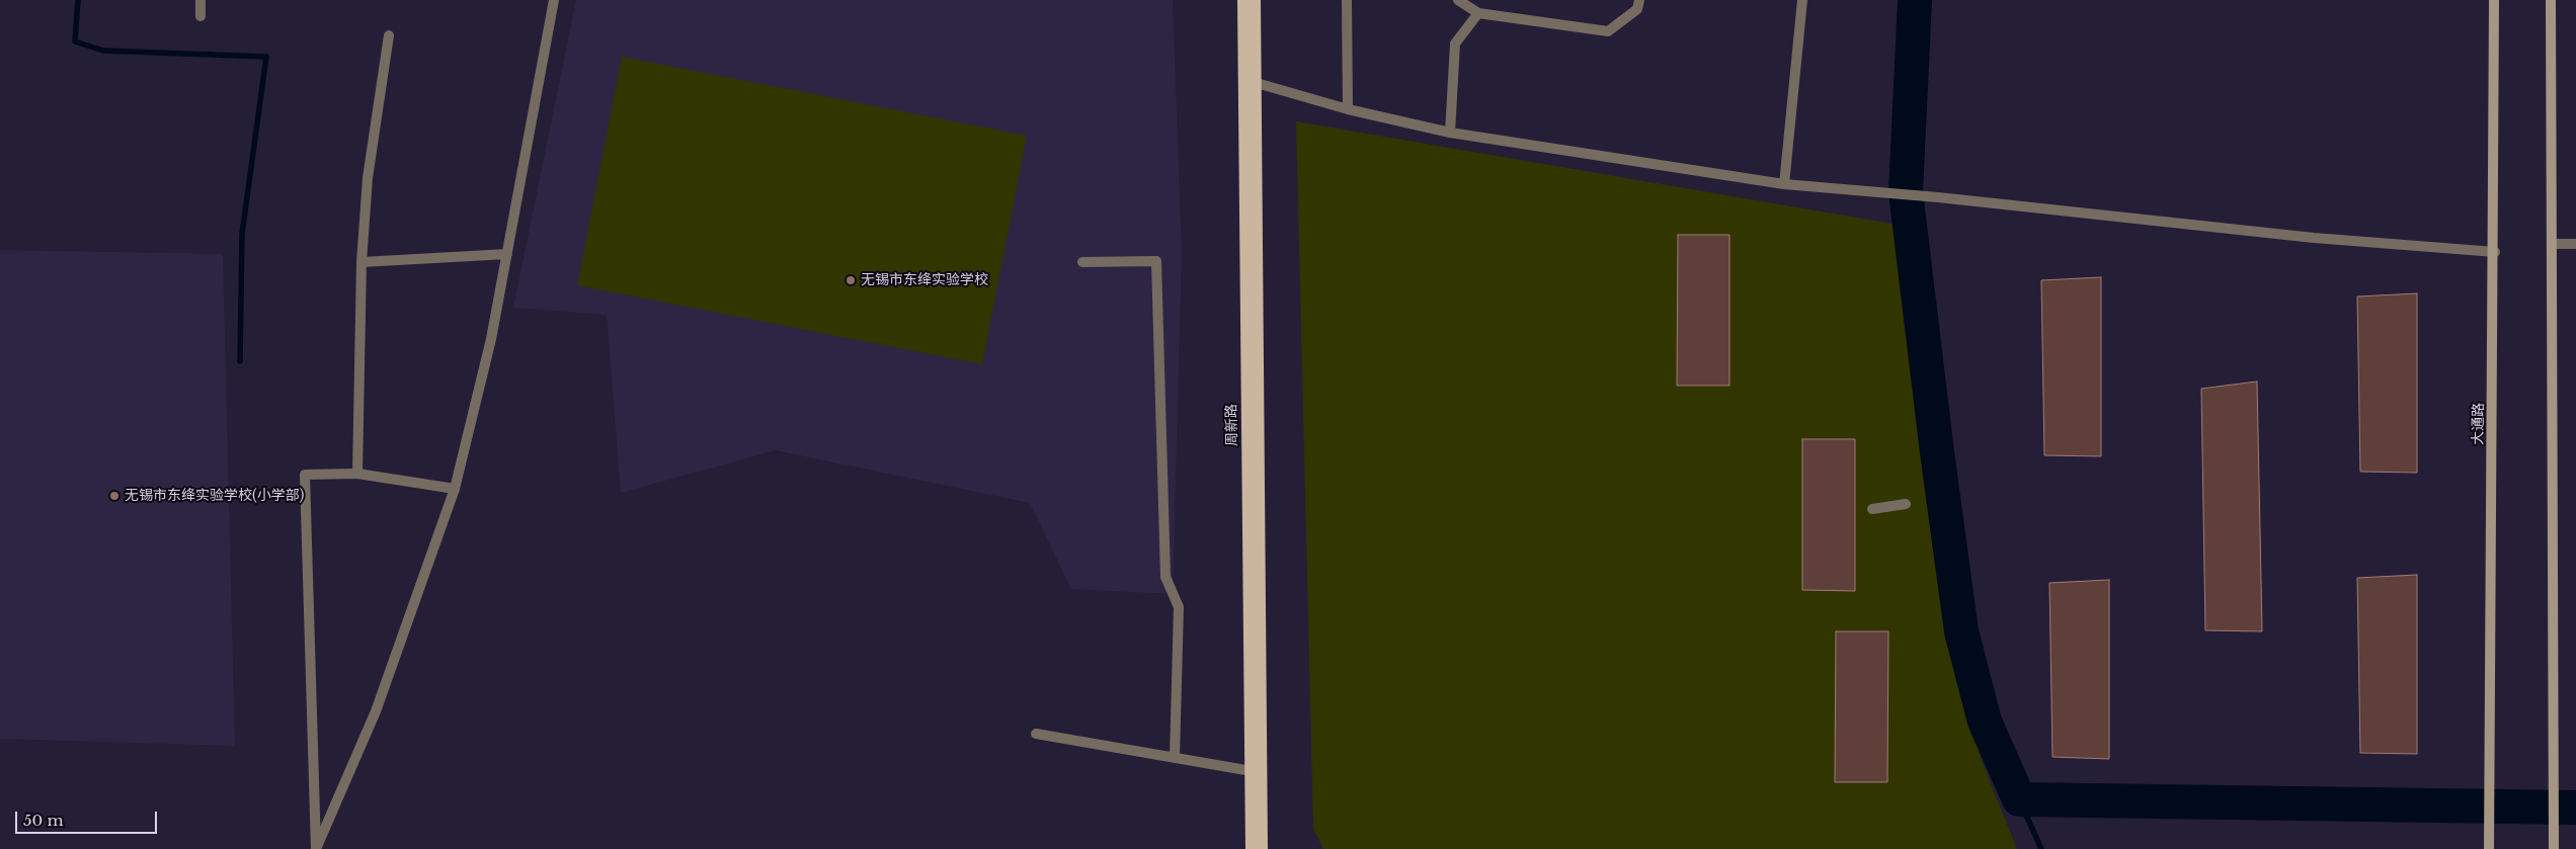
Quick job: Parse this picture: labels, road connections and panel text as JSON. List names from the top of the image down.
{
  "streets": {
    "main road": ["周新路"],
    "street": ["大通路"]
  },
  "places": ["无锡市东绛实验学校", "无锡市东绛实验学校(小学部)"],
  "scale_bar": "50 m"
}
